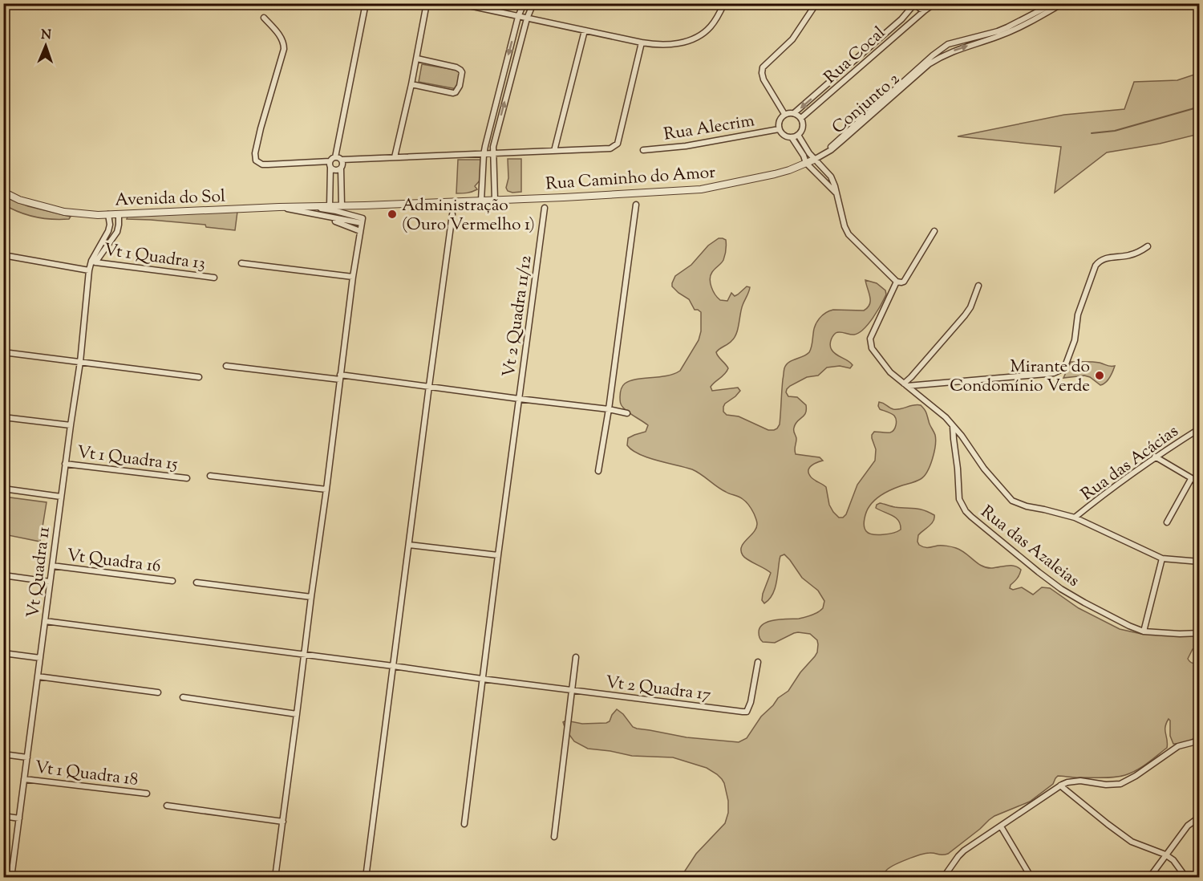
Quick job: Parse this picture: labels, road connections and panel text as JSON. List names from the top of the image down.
{
  "streets": {
    "street": [
      "Rua Cocal",
      "Conjunto 2",
      "Rua Alecrim",
      "Rua Caminho do Amor",
      "Avenida do Sol",
      "Vt 1 Quadra 13",
      "Vt 2 Quadra 11/12",
      "Vt 1 Quadra 15",
      "Rua das Acácias",
      "Rua das Azaleias",
      "Vt Quadra 16",
      "Vt Quadra 11",
      "Vt 2 Quadra 17",
      "Vt 1 Quadra 18"
    ]
  },
  "crossings": [
    ["Rua Cocal", "Rua Alecrim"],
    ["Conjunto 2", "Rua Caminho do Amor"],
    ["Rua Caminho do Amor", "Avenida do Sol"],
    ["Vt 1 Quadra 13", "Vt Quadra 11"],
    ["Vt 2 Quadra 11/12", "Vt 2 Quadra 17"],
    ["Vt 1 Quadra 15", "Vt Quadra 11"],
    ["Vt Quadra 16", "Vt Quadra 11"],
    ["Vt Quadra 11", "Vt 2 Quadra 17"],
    ["Vt Quadra 11", "Vt 1 Quadra 18"]
  ],
  "places": ["Administração (Ouro Vermelho 1)", "Mirante do Condomínio Verde"],
  "north": "top"
}
